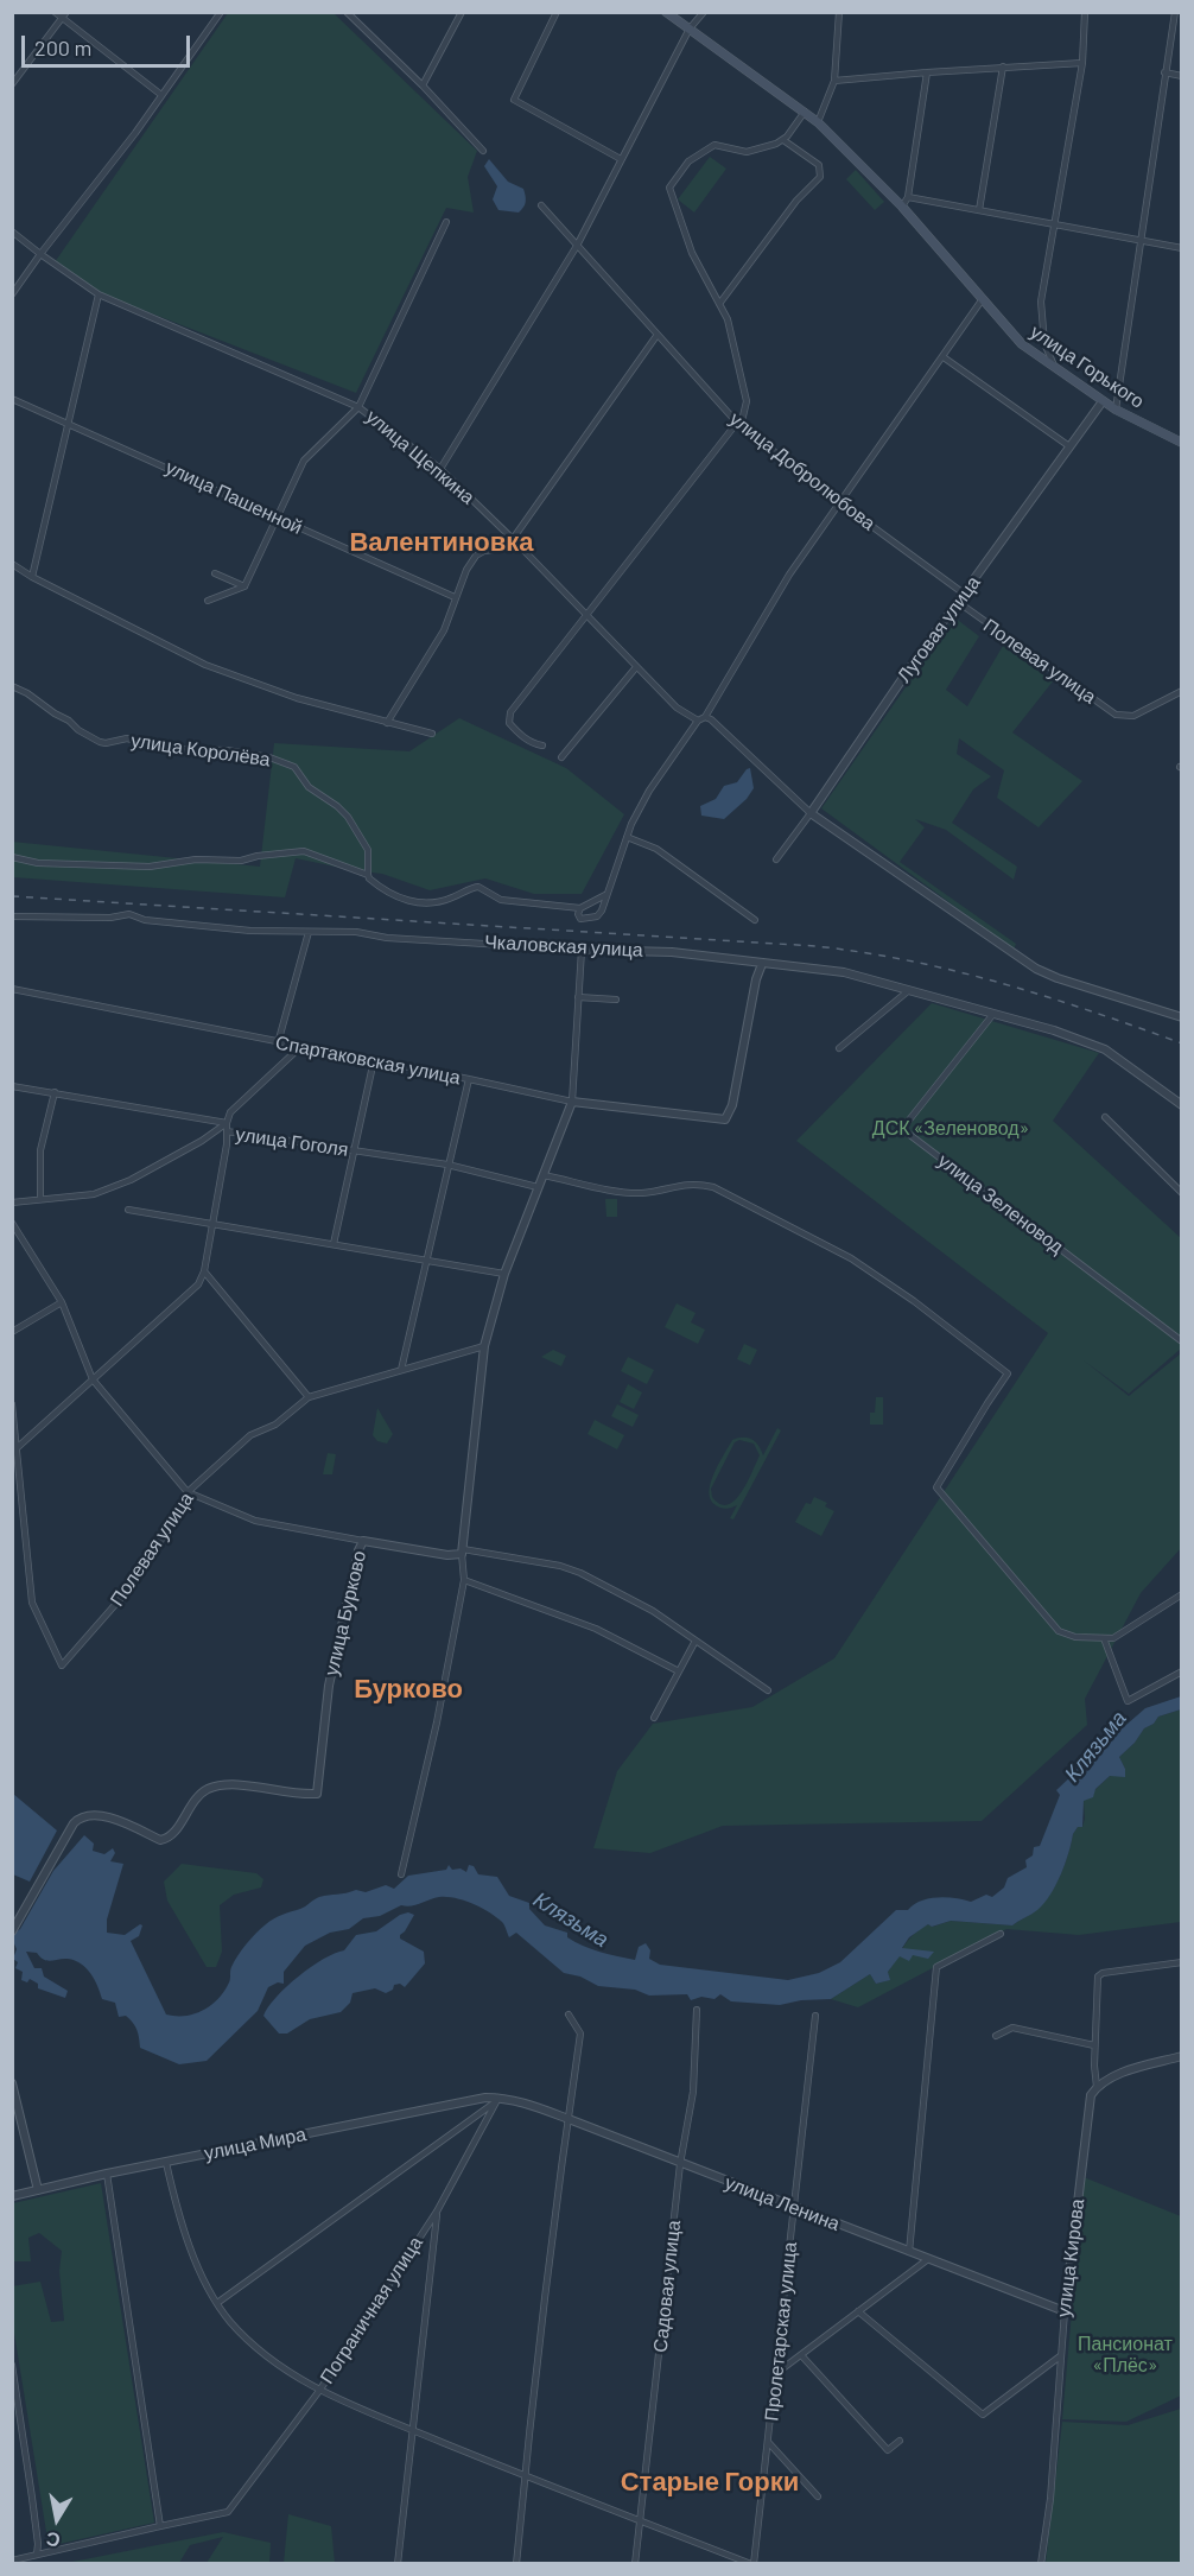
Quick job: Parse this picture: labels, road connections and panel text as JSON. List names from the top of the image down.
{
  "streets": {
    "main road": ["улица Горького"],
    "street": [
      "улица Щепкина",
      "улица Добролюбова",
      "улица Пашенной",
      "Луговая улица",
      "Полевая улица",
      "улица Королёва",
      "Чкаловская улица",
      "Спартаковская улица",
      "улица Гоголя",
      "улица Зеленовод",
      "улица Бурково",
      "улица Мира",
      "улица Ленина",
      "улица Кирова",
      "Садовая улица",
      "Пограничная улица",
      "Пролетарская улица"
    ]
  },
  "crossings": [
    ["улица Горького", "Луговая улица"],
    ["улица Добролюбова", "Луговая улица"],
    ["Луговая улица", "Полевая улица"],
    ["Чкаловская улица", "Спартаковская улица"],
    ["Чкаловская улица", "улица Зеленовод"],
    ["улица Мира", "улица Ленина"],
    ["улица Мира", "Пограничная улица"],
    ["улица Ленина", "улица Кирова"],
    ["улица Ленина", "Садовая улица"],
    ["улица Ленина", "Пограничная улица"],
    ["улица Ленина", "Пролетарская улица"]
  ],
  "districts": ["Валентиновка", "Бурково", "Старые Горки"],
  "water": ["Клязьма"],
  "parks": ["ДСК «Зеленовод»", "Пансионат «Плёс»"],
  "scale_bar": "200 m",
  "north": "bottom"
}
